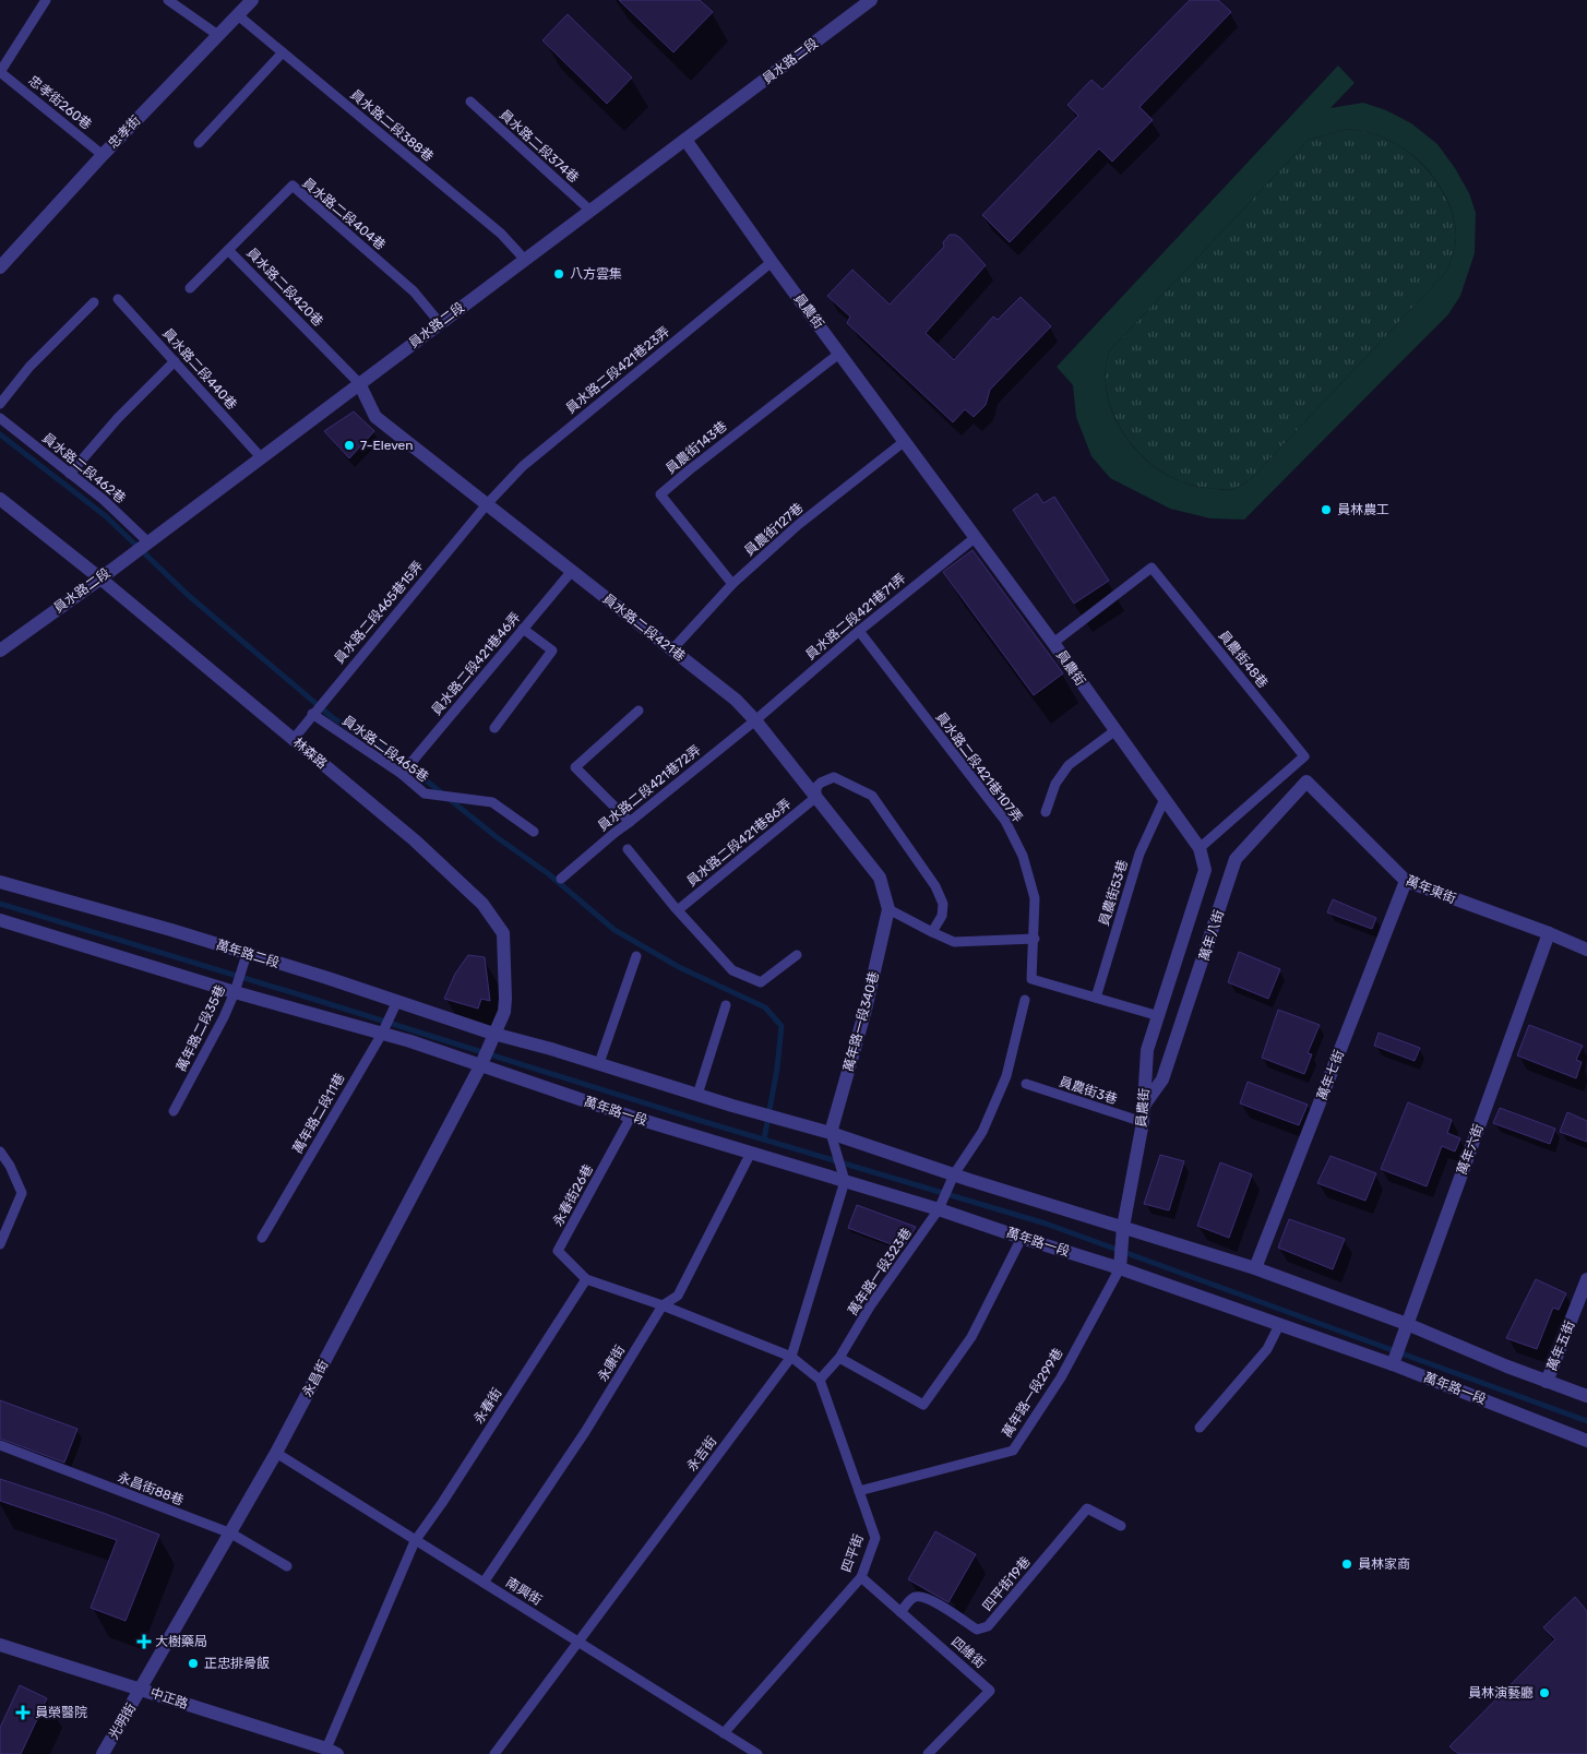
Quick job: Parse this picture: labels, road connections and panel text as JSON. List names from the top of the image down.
{
  "streets": {
    "street": [
      "員水路二段",
      "忠孝街",
      "員農街",
      "員水路二段421巷",
      "林森路",
      "萬年東街",
      "萬年八街",
      "萬年路二段",
      "萬年路一段340巷",
      "萬年七街",
      "萬年路一段",
      "萬年六街",
      "萬年五街",
      "永昌街",
      "中正路",
      "光明街"
    ],
    "lane": [
      "忠孝街260巷",
      "員水路二段388巷",
      "員水路二段374巷",
      "員水路二段404巷",
      "員水路二段420巷",
      "員水路二段440巷",
      "員水路二段421巷23弄",
      "員農街143巷",
      "員水路二段462巷",
      "員農街127巷",
      "員水路二段465巷15弄",
      "員水路二段421巷71弄",
      "員農街48巷",
      "員水路二段421巷46弄",
      "員水路二段465巷",
      "員水路二段421巷107弄",
      "員水路二段421巷72弄",
      "員水路二段421巷86弄",
      "員農街53巷",
      "萬年路二段35巷",
      "員農街3巷",
      "萬年路二段11巷",
      "永春街26巷",
      "萬年路一段323巷",
      "永康街",
      "萬年路一段299巷",
      "永春街",
      "永吉街",
      "永昌街88巷",
      "四平街",
      "四平街19巷",
      "南興街",
      "四維街"
    ]
  },
  "crossings": [
    ["員水路二段", "員水路二段388巷"],
    ["員水路二段", "員水路二段374巷"],
    ["員水路二段", "員水路二段404巷"],
    ["員水路二段", "員水路二段420巷"],
    ["員水路二段", "員農街"],
    ["員水路二段", "員水路二段440巷"],
    ["員水路二段", "員水路二段462巷"],
    ["員水路二段", "員水路二段421巷"],
    ["員水路二段", "林森路"],
    ["忠孝街260巷", "忠孝街"],
    ["員水路二段388巷", "忠孝街"],
    ["員水路二段404巷", "員水路二段420巷"],
    ["員水路二段420巷", "員水路二段421巷"],
    ["員農街", "員水路二段421巷23弄"],
    ["員農街", "員農街143巷"],
    ["員農街", "員農街127巷"],
    ["員農街", "員水路二段421巷71弄"],
    ["員農街", "員農街48巷"],
    ["員農街", "員農街53巷"],
    ["員農街", "萬年八街"],
    ["員農街", "員農街3巷"],
    ["員農街", "萬年路一段"],
    ["員農街", "萬年路一段299巷"],
    ["員水路二段421巷23弄", "員水路二段465巷15弄"],
    ["員水路二段421巷23弄", "員水路二段421巷"],
    ["員農街143巷", "員農街127巷"],
    ["員農街127巷", "員水路二段421巷"],
    ["員水路二段465巷15弄", "員水路二段421巷"],
    ["員水路二段465巷15弄", "員水路二段465巷"],
    ["員水路二段465巷15弄", "林森路"],
    ["員水路二段421巷71弄", "員水路二段421巷"],
    ["員水路二段421巷71弄", "員水路二段421巷107弄"],
    ["員水路二段421巷71弄", "員水路二段421巷72弄"],
    ["員水路二段421巷", "員水路二段421巷46弄"],
    ["員水路二段421巷", "員水路二段421巷72弄"],
    ["員水路二段421巷", "員水路二段421巷86弄"],
    ["員水路二段421巷", "萬年路一段340巷"],
    ["員水路二段421巷46弄", "員水路二段465巷"],
    ["林森路", "萬年路二段"],
    ["林森路", "萬年路一段"],
    ["林森路", "永昌街"],
    ["員水路二段421巷107弄", "員農街53巷"],
    ["萬年東街", "萬年八街"],
    ["萬年東街", "萬年七街"],
    ["萬年東街", "萬年六街"],
    ["萬年路二段", "萬年路二段35巷"],
    ["萬年路二段", "萬年路二段11巷"],
    ["萬年路一段", "萬年六街"],
    ["萬年路一段", "永春街26巷"],
    ["萬年路一段", "萬年路一段323巷"],
    ["萬年路一段", "永康街"],
    ["萬年路一段", "永昌街"],
    ["萬年路一段", "萬年路一段299巷"],
    ["萬年路一段", "永吉街"],
    ["永春街26巷", "永春街"],
    ["萬年路一段323巷", "四平街"],
    ["永康街", "南興街"],
    ["永昌街", "永昌街88巷"],
    ["永昌街", "南興街"],
    ["永昌街", "中正路"],
    ["永昌街", "光明街"],
    ["萬年路一段299巷", "四平街"],
    ["永春街", "南興街"],
    ["永春街", "中正路"],
    ["永吉街", "南興街"],
    ["四平街", "南興街"],
    ["四平街", "四維街"],
    ["四平街19巷", "四維街"],
    ["中正路", "光明街"]
  ],
  "places": {
    "other": [
      "八方雲集",
      "7-Eleven",
      "員林農工",
      "員林家商",
      "正忠排骨飯",
      "員林演藝廳"
    ],
    "health": ["大樹藥局", "員榮醫院"]
  }
}
